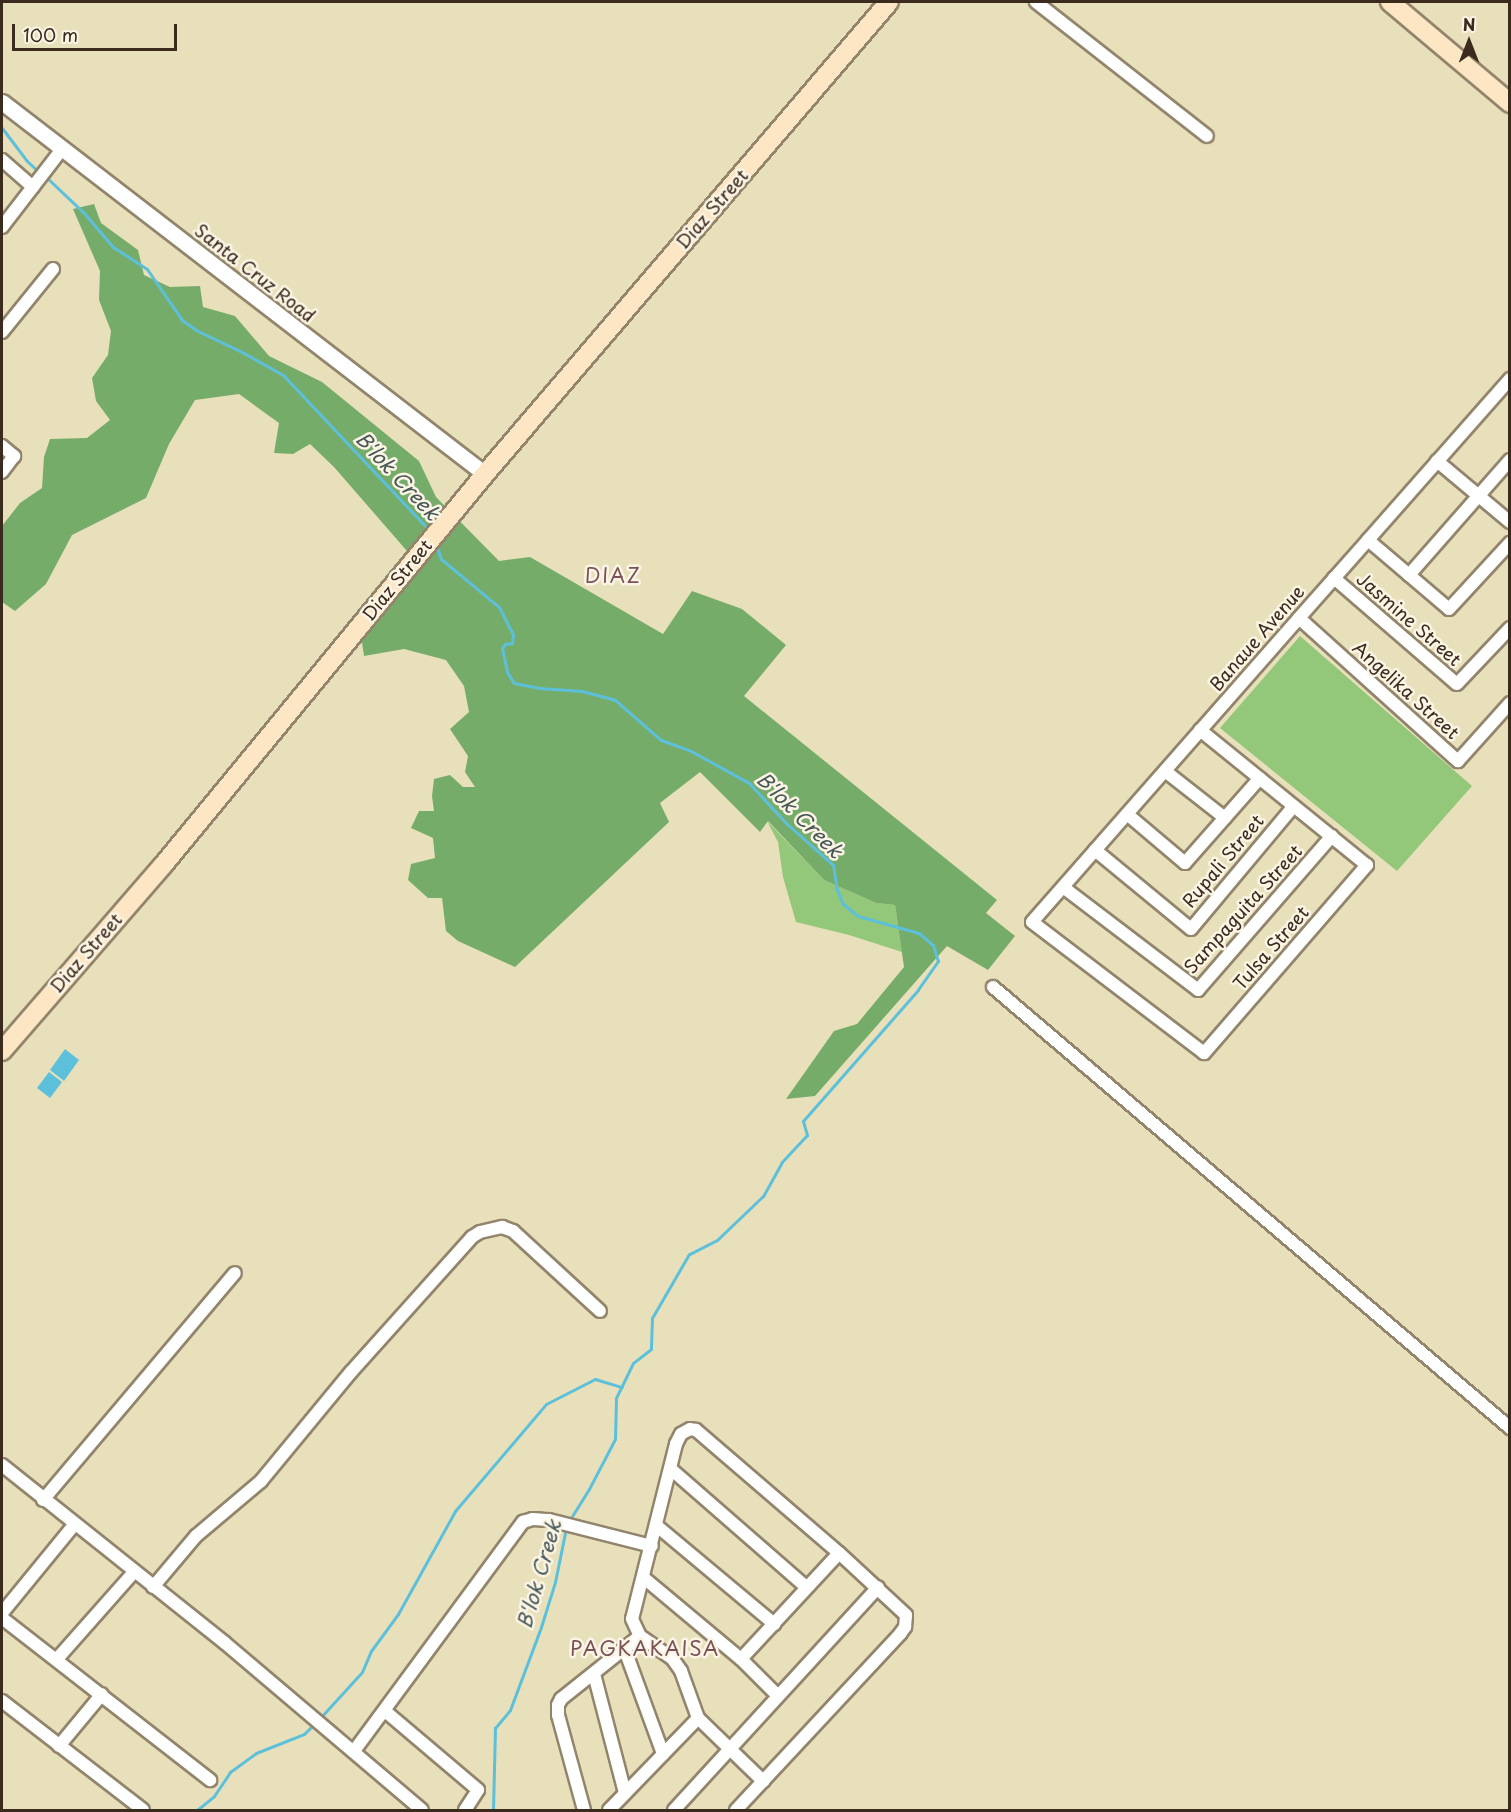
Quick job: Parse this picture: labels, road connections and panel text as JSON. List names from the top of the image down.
{
  "streets": {
    "main road": ["Diaz Street"],
    "street": [
      "Santa Cruz Road",
      "Jasmine Street",
      "Banaue Avenue",
      "Angelika Street",
      "Rupali Street",
      "Sampaguita Street",
      "Tulsa Street"
    ]
  },
  "crossings": [
    ["Diaz Street", "Santa Cruz Road"],
    ["Jasmine Street", "Banaue Avenue"],
    ["Banaue Avenue", "Angelika Street"],
    ["Banaue Avenue", "Rupali Street"],
    ["Banaue Avenue", "Sampaguita Street"],
    ["Banaue Avenue", "Tulsa Street"],
    ["Rupali Street", "Tulsa Street"],
    ["Sampaguita Street", "Tulsa Street"]
  ],
  "districts": ["DIAZ", "PAGKAKAISA"],
  "water": ["B'lok Creek"],
  "scale_bar": "100 m",
  "north": "top"
}
